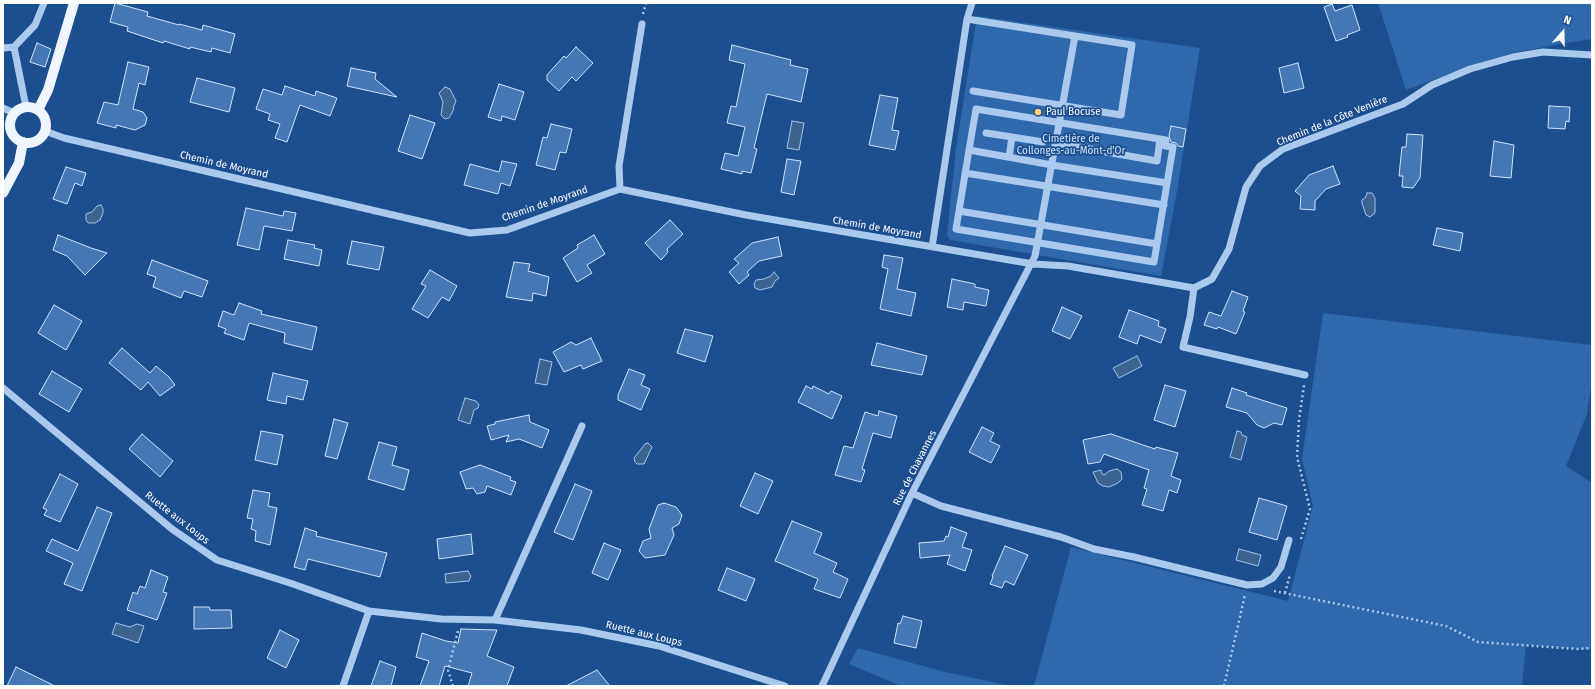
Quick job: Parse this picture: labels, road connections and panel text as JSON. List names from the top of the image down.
{
  "streets": {
    "street": [
      "Chemin de la Côte Venière",
      "Chemin de Moyrand",
      "Rue de Chavannes",
      "Ruette aux Loups"
    ]
  },
  "crossings": [
    ["Chemin de Moyrand", "Rue de Chavannes"]
  ],
  "parks": ["Cimetière de Collonges-au-Mont-d'Or"],
  "places": ["Paul Bocuse"],
  "north": "top"
}
